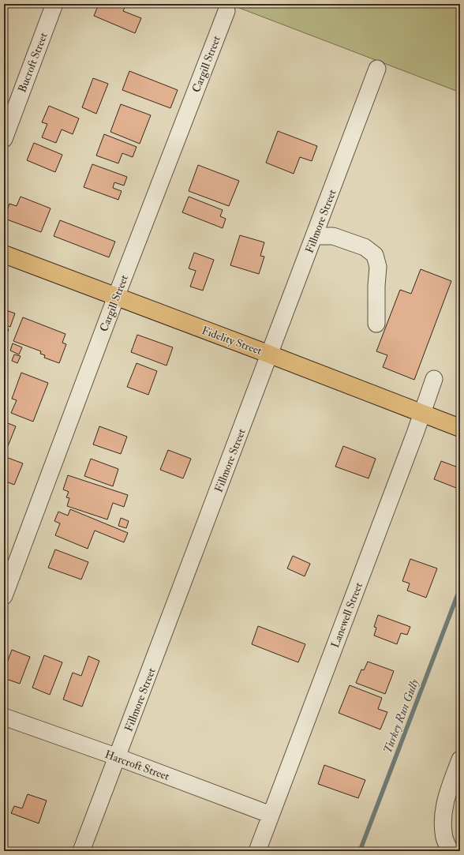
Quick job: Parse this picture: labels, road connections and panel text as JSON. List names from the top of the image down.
{
  "streets": {
    "main road": ["Fidelity Street"],
    "street": [
      "Bucroft Street",
      "Cargill Street",
      "Fillmore Street",
      "Lanewell Street",
      "Harcroft Street"
    ]
  },
  "crossings": [
    ["Cargill Street", "Fidelity Street"],
    ["Fillmore Street", "Fidelity Street"],
    ["Fillmore Street", "Harcroft Street"],
    ["Fidelity Street", "Lanewell Street"],
    ["Lanewell Street", "Harcroft Street"]
  ],
  "water": ["Turkey Run Gully"]
}
